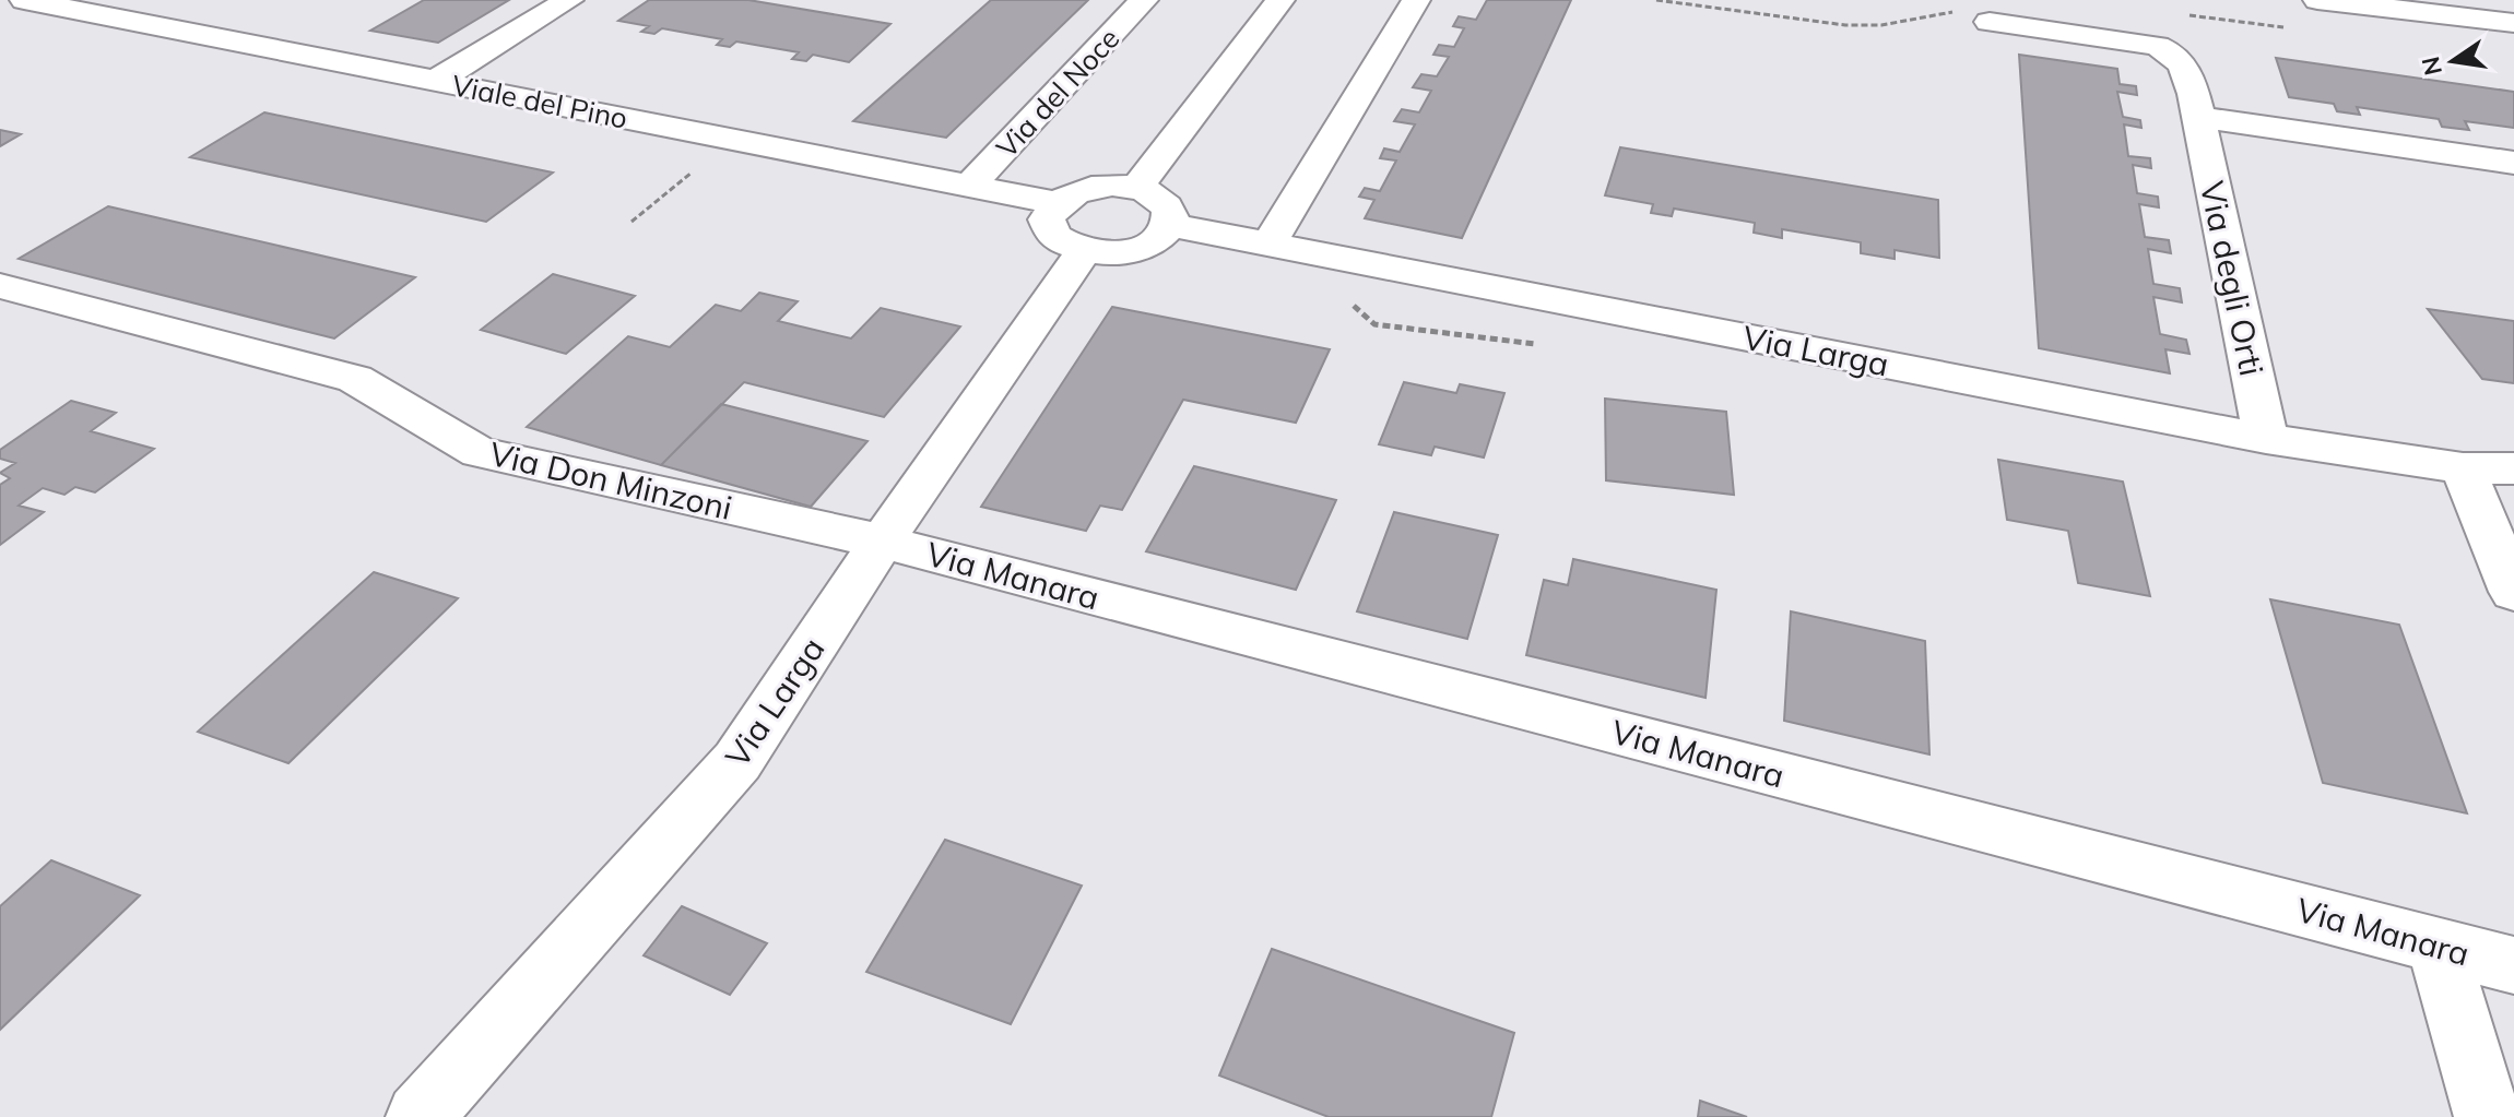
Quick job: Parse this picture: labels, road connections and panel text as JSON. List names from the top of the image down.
{
  "streets": {
    "street": [
      "Via del Noce",
      "Viale del Pino",
      "Via degli Orti",
      "Via Larga",
      "Via Don Minzoni",
      "Via Manara"
    ]
  },
  "crossings": [
    ["Via del Noce", "Viale del Pino"],
    ["Via degli Orti", "Via Larga"],
    ["Via Larga", "Via Don Minzoni"],
    ["Via Larga", "Via Manara"],
    ["Via Don Minzoni", "Via Manara"]
  ],
  "north": "left"
}
